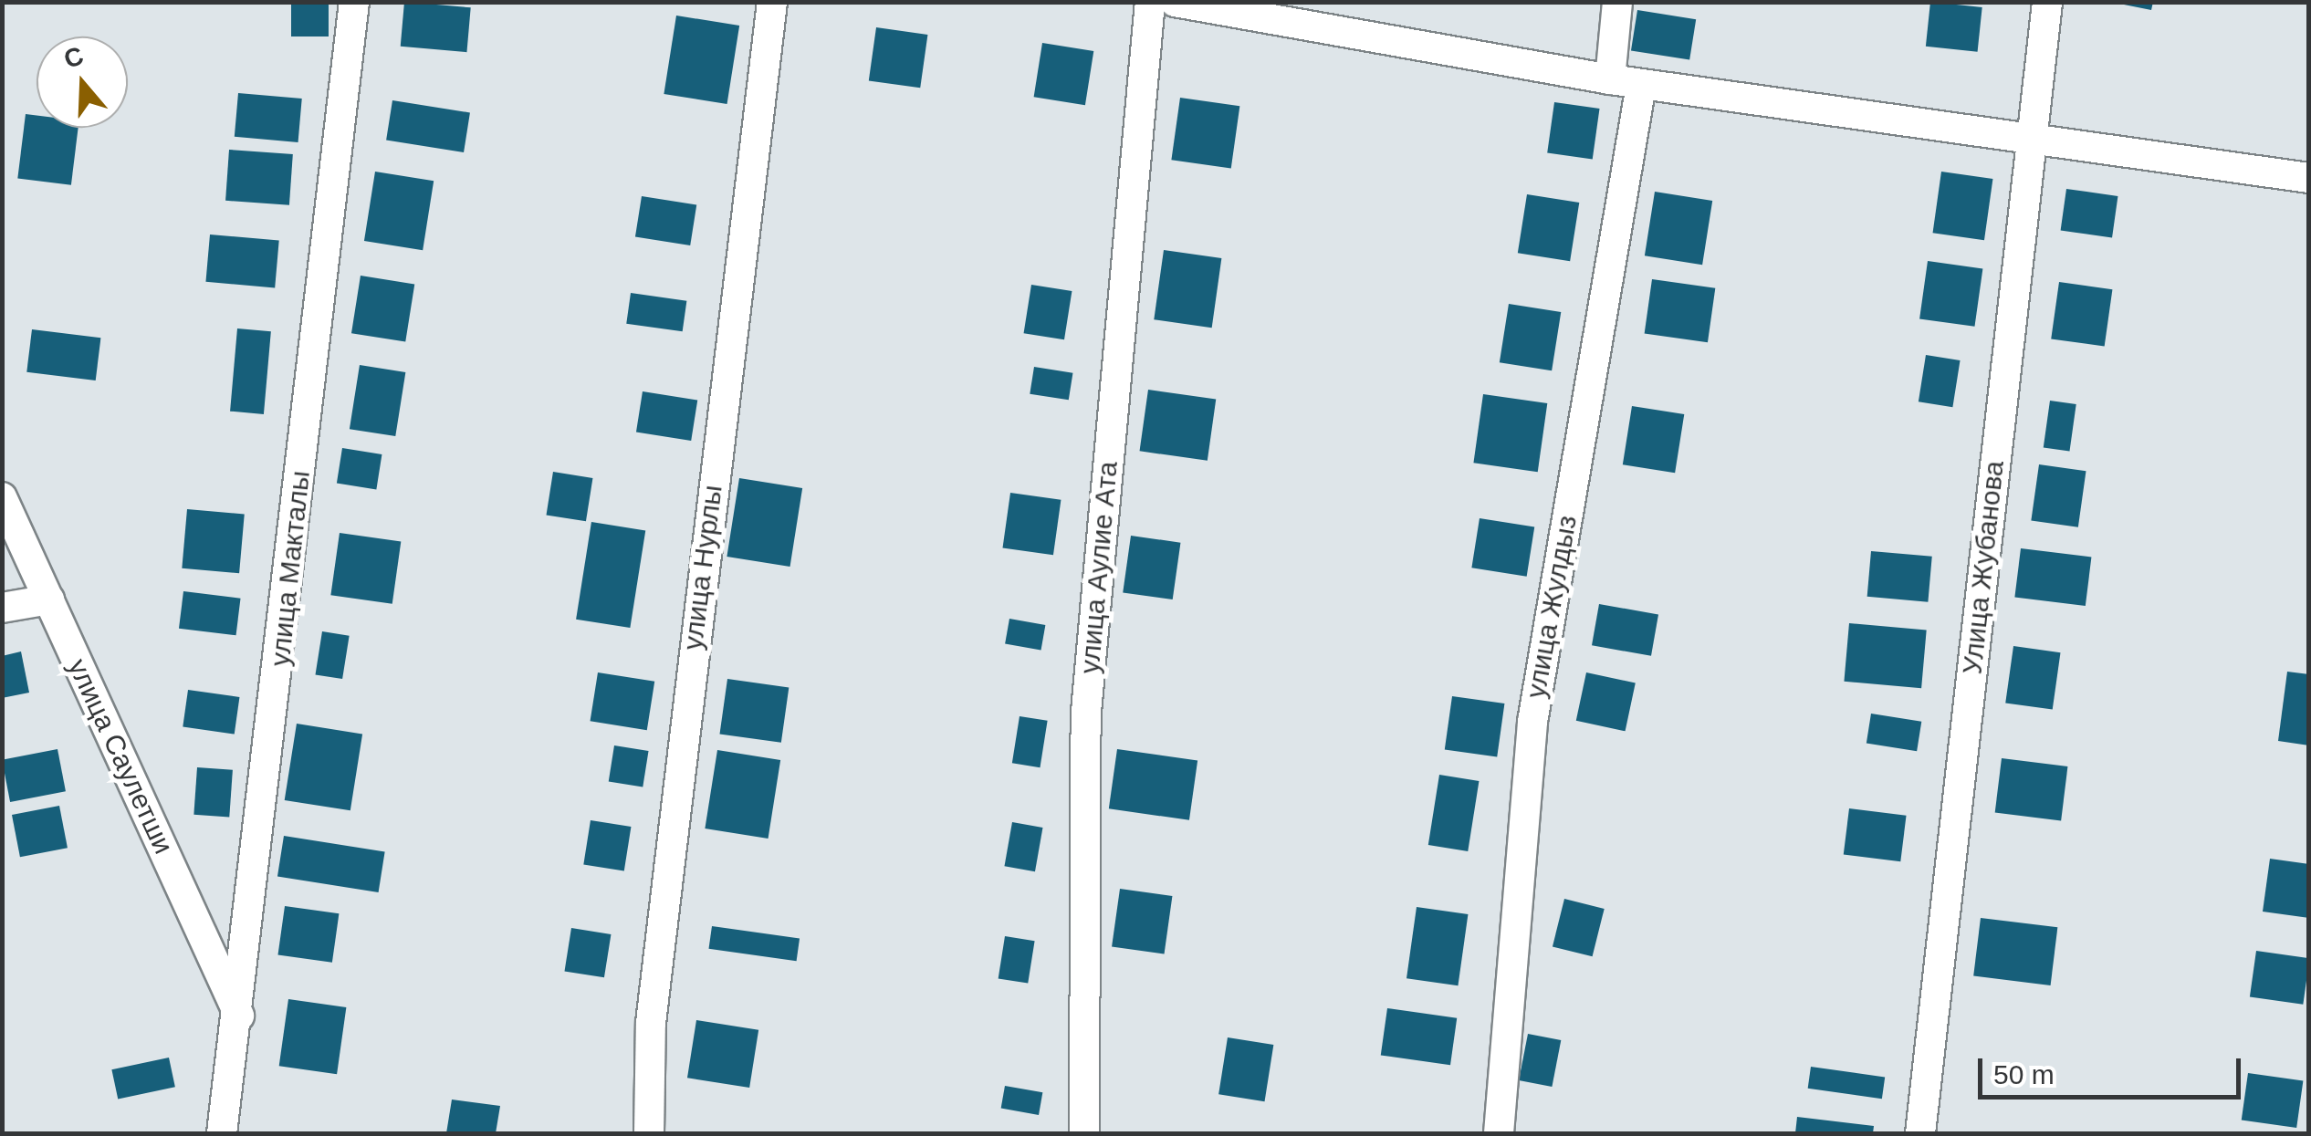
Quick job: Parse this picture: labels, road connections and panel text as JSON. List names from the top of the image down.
{
  "streets": {
    "street": [
      "улица Нурлы",
      "улица Аулие Ата",
      "Улица Жубанова",
      "улица Макталы",
      "улица Жулдыз",
      "улица Саулетши"
    ]
  },
  "crossings": [
    ["улица Макталы", "улица Саулетши"]
  ],
  "scale_bar": "50 m",
  "north": "top"
}
